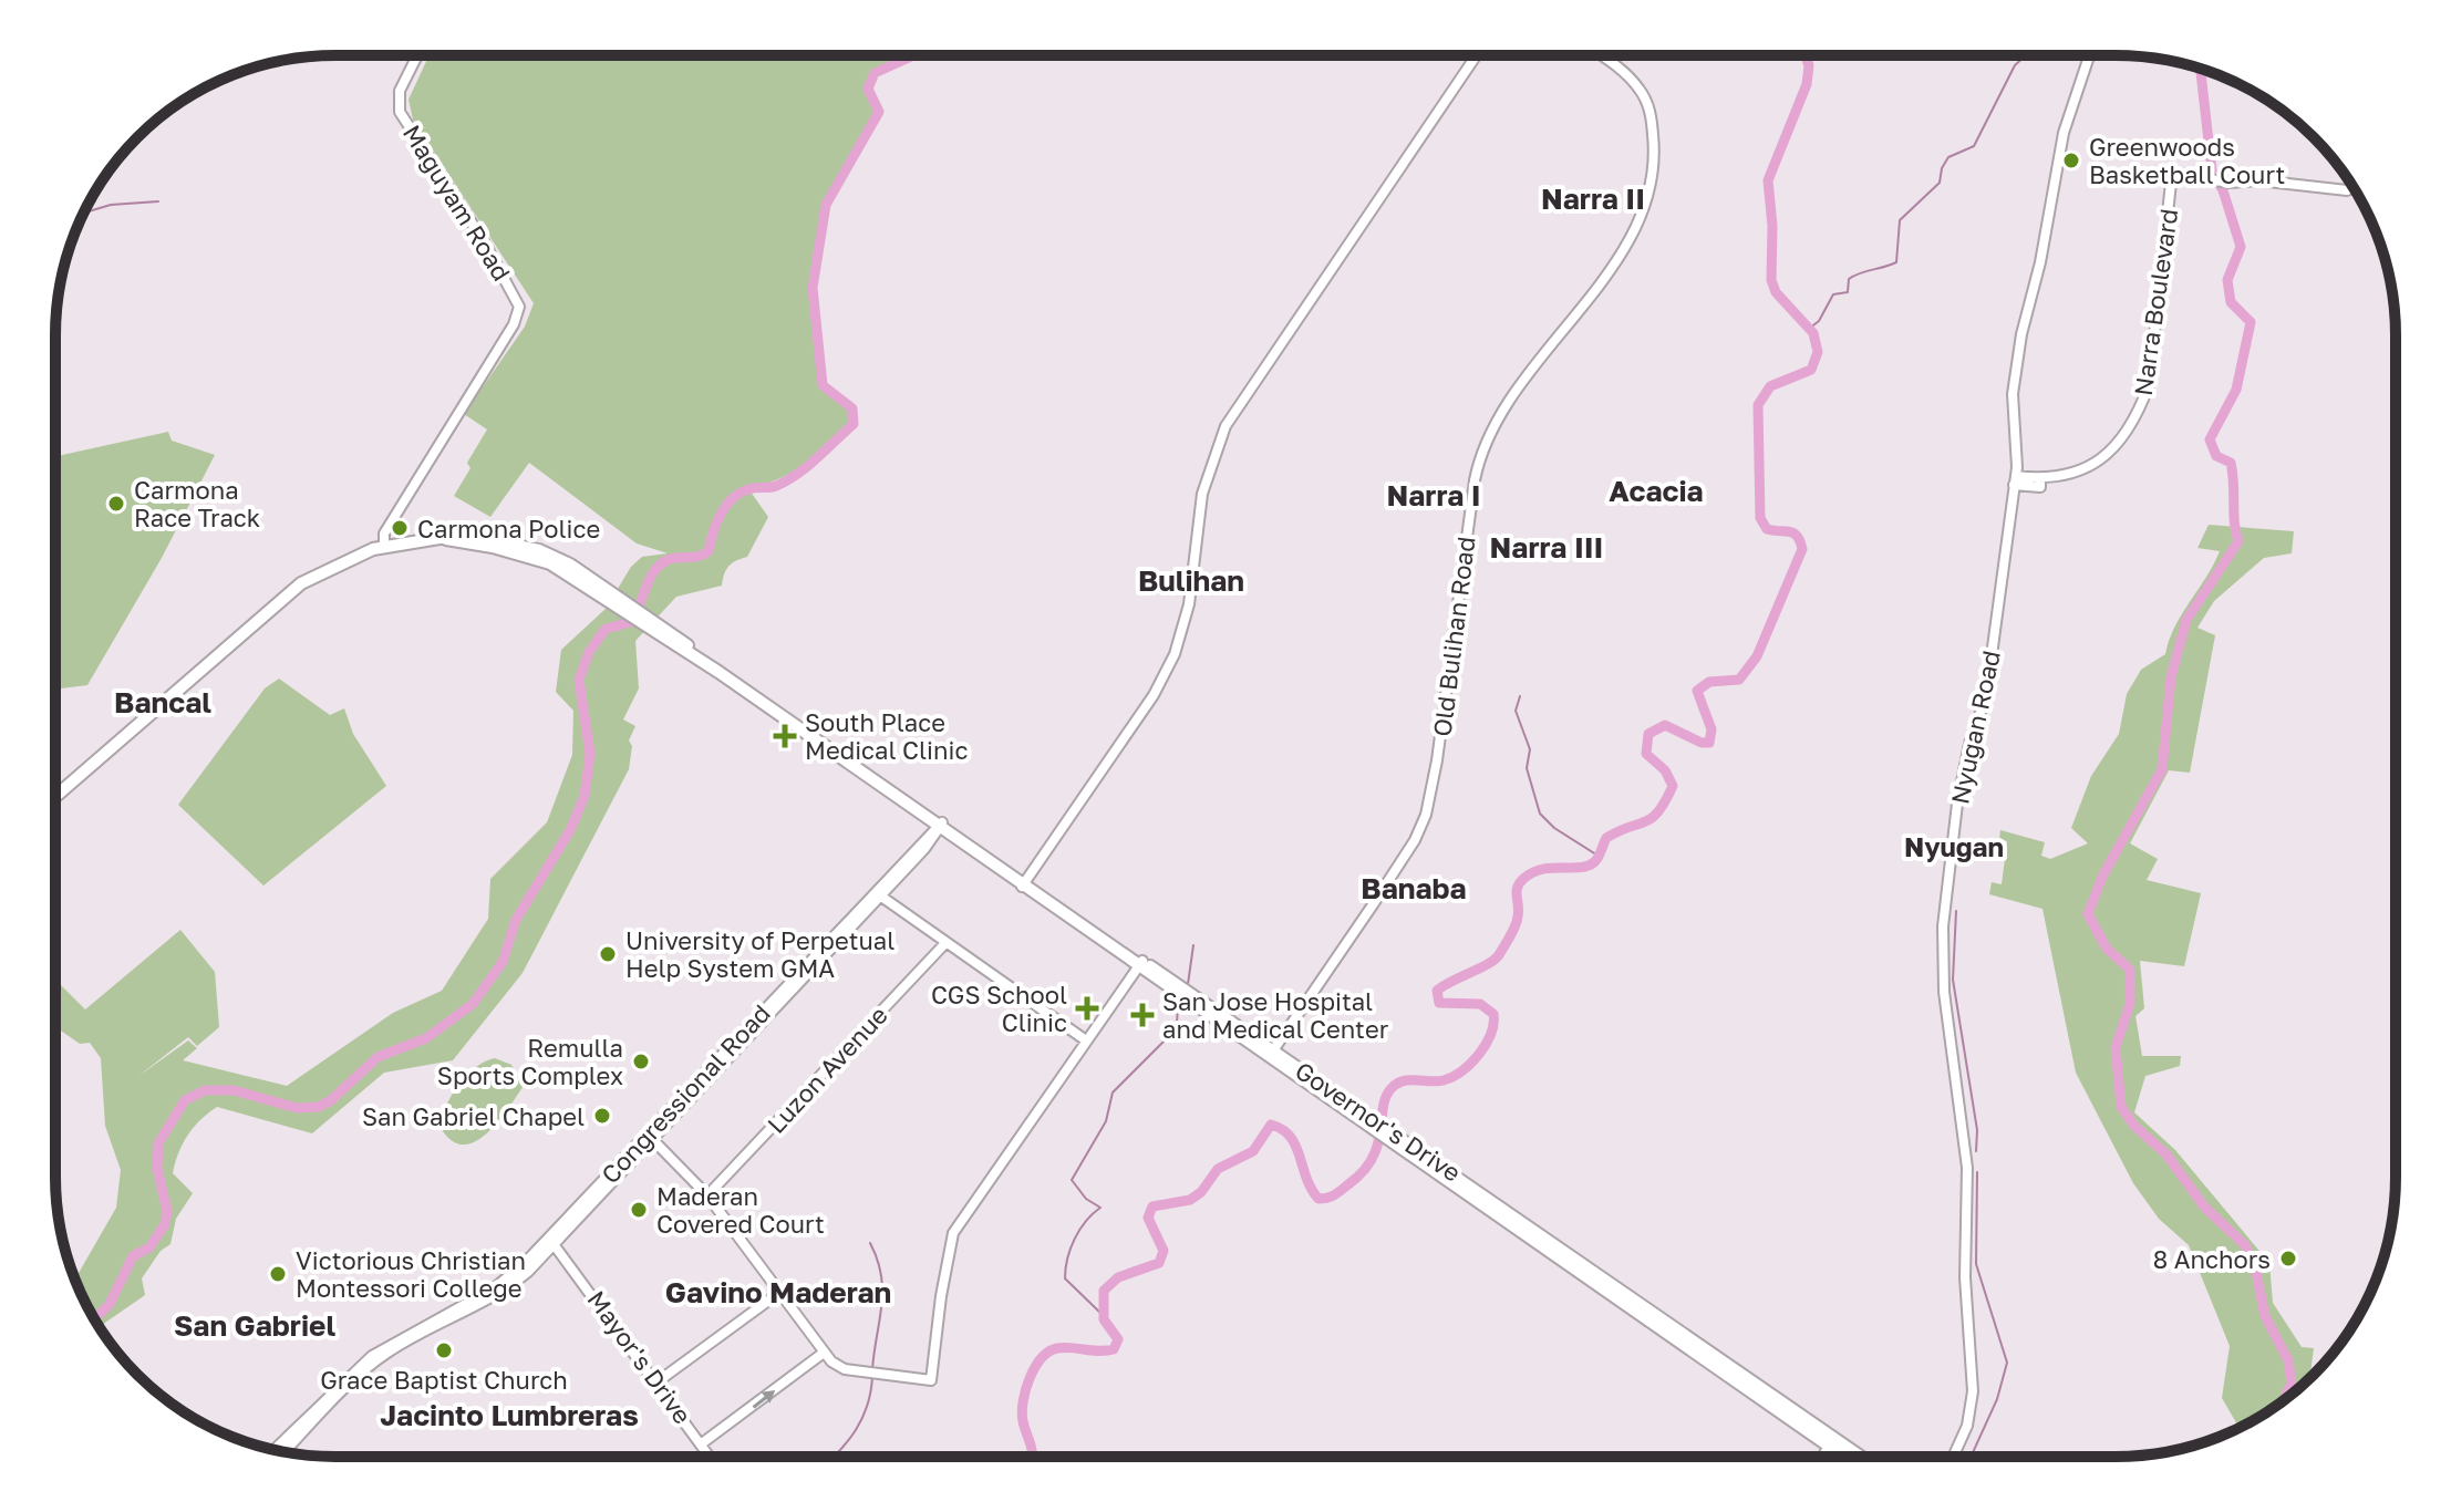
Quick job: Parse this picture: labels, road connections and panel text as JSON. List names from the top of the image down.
{
  "streets": {
    "highway": ["Governor's Drive"],
    "street": [
      "Maguyam Road",
      "Narra Boulevard",
      "Old Bulihan Road",
      "Nyugan Road",
      "Luzon Avenue",
      "Congressional Road",
      "Mayor's Drive"
    ]
  },
  "crossings": [
    ["Maguyam Road", "Governor's Drive"],
    ["Narra Boulevard", "Nyugan Road"],
    ["Old Bulihan Road", "Governor's Drive"],
    ["Congressional Road", "Governor's Drive"],
    ["Congressional Road", "Mayor's Drive"]
  ],
  "districts": [
    "Narra II",
    "Acacia",
    "Narra I",
    "Narra III",
    "Bulihan",
    "Bancal",
    "Nyugan",
    "Banaba",
    "Gavino Maderan",
    "San Gabriel",
    "Jacinto Lumbreras"
  ],
  "places": {
    "other": [
      "Greenwoods Basketball Court",
      "Carmona Race Track",
      "Carmona Police",
      "University of Perpetual Help System GMA",
      "Remulla Sports Complex",
      "San Gabriel Chapel",
      "Maderan Covered Court",
      "8 Anchors",
      "Victorious Christian Montessori College",
      "Grace Baptist Church"
    ],
    "health": ["South Place Medical Clinic", "CGS School Clinic", "San Jose Hospital and Medical Center"]
  }
}
